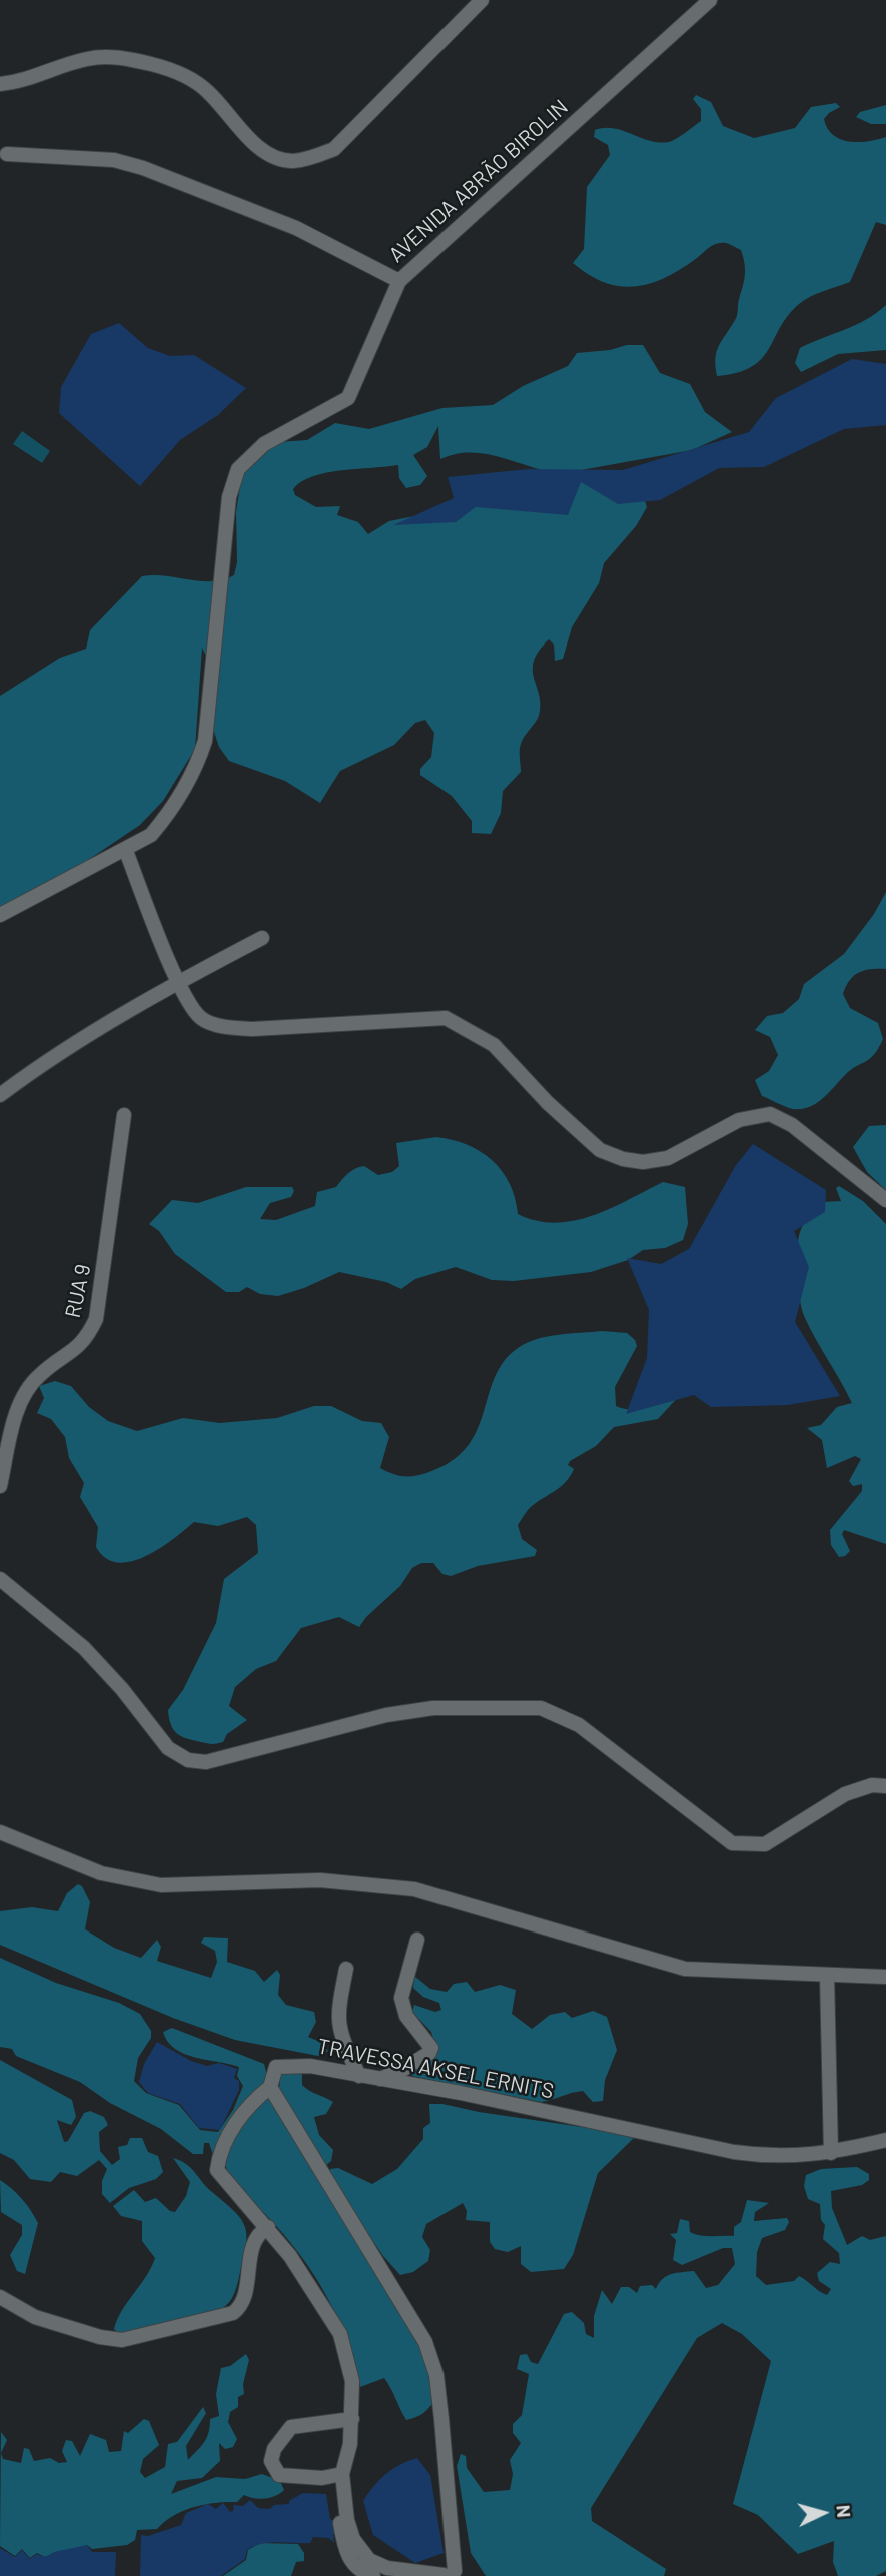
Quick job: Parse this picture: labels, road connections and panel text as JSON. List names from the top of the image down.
{
  "streets": {
    "street": ["AVENIDA ABRÃO BIROLIN", "RUA 9", "TRAVESSA AKSEL ERNITS"]
  },
  "north": "right"
}
